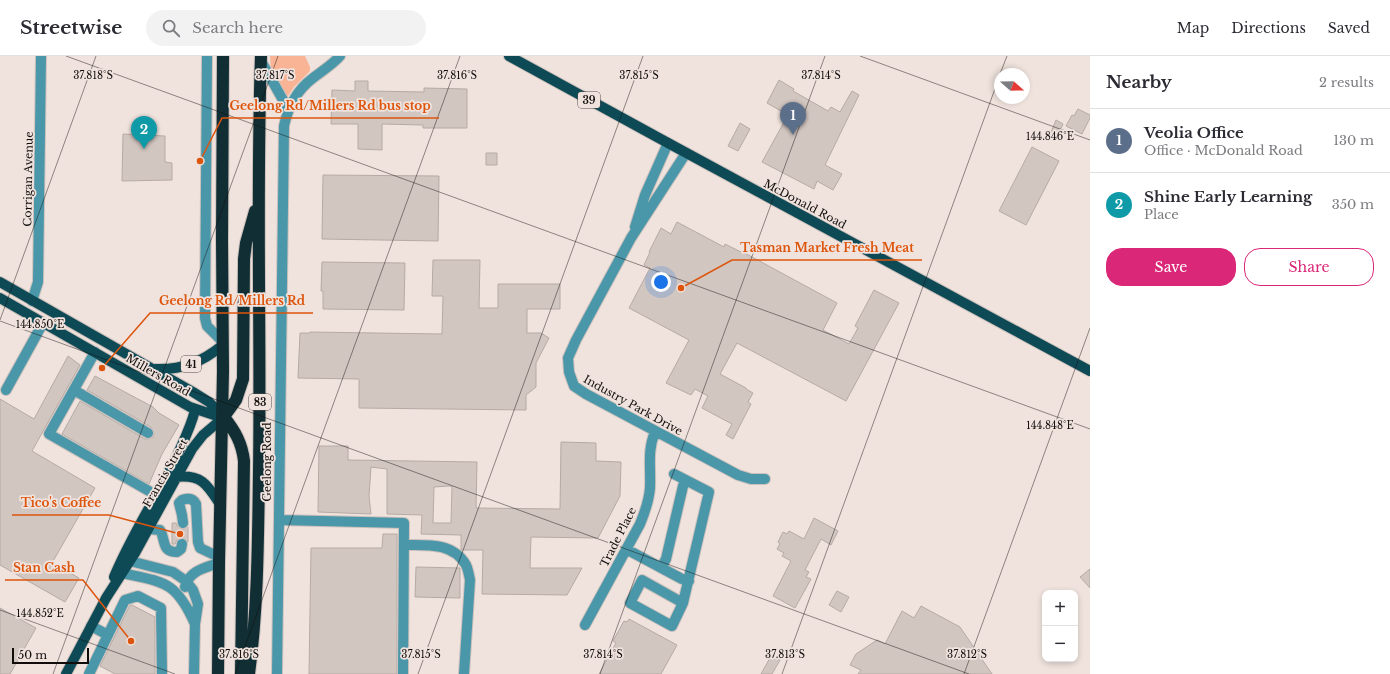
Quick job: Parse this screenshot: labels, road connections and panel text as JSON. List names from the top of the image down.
{
  "streets": {
    "highway": ["83", "Geelong Road"],
    "main road": [
      "39",
      "McDonald Road",
      "41",
      "Millers Road",
      "Francis Street"
    ],
    "street": ["Corrigan Avenue", "Industry Park Drive", "Trade Place"]
  },
  "crossings": [
    ["Corrigan Avenue", "Millers Road"],
    ["McDonald Road", "Industry Park Drive"],
    ["41", "Millers Road"],
    ["Millers Road", "Francis Street"],
    ["Industry Park Drive", "Trade Place"]
  ],
  "places": [
    "Geelong Rd/Millers Rd bus stop",
    "Tasman Market Fresh Meat",
    "Geelong Rd/Millers Rd",
    "Tico's Coffee",
    "Stan Cash"
  ],
  "scale_bar": "50 m",
  "north": "right",
  "page": {
    "header": "Streetwise",
    "search": "Search here",
    "nav": ["Map", "Directions", "Saved"],
    "heading": ["Nearby", "2 results"],
    "pins": ["1", "2"],
    "list": [
      {
        "mark": "1",
        "name": "Veolia Office",
        "note": "Office · McDonald Road",
        "value": "130 m"
      },
      {
        "mark": "2",
        "name": "Shine Early Learning",
        "note": "Place",
        "value": "350 m"
      }
    ],
    "buttons": ["Save", "Share"],
    "map_buttons": ["+", "−"],
    "scale": "50 m"
  },
  "coordinates": [
    "37.818°S",
    "37.817°S",
    "37.816°S",
    "37.815°S",
    "37.814°S",
    "144.846°E",
    "144.850°E",
    "144.848°E",
    "144.852°E",
    "37.813°S",
    "37.812°S"
  ]
}
